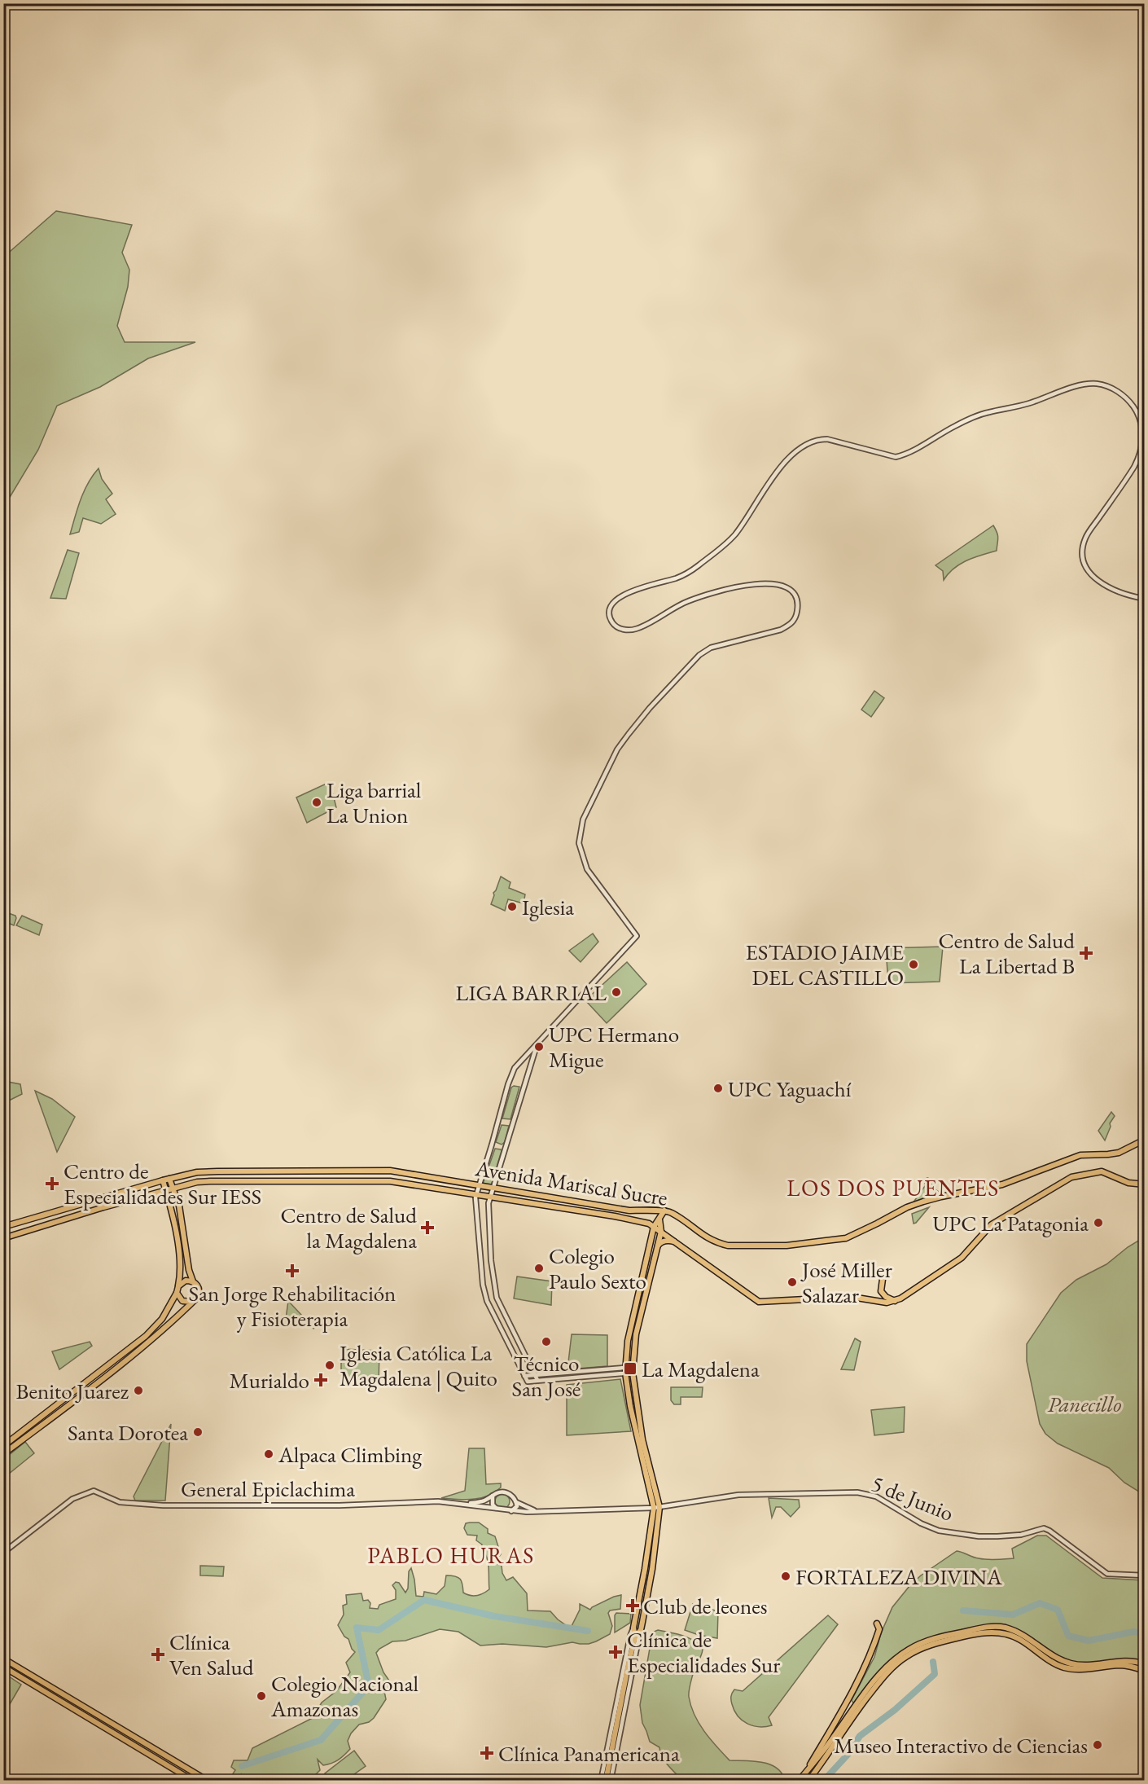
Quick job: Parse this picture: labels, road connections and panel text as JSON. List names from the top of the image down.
{
  "streets": {
    "main road": ["Avenida Mariscal Sucre"],
    "street": ["General Epiclachima", "5 de Junio"]
  },
  "districts": ["LOS DOS PUENTES", "PABLO HURAS"],
  "parks": ["Panecillo"],
  "places": {
    "other": [
      "Liga barrial La Union",
      "Iglesia",
      "ESTADIO JAIME DEL CASTILLO",
      "LIGA BARRIAL",
      "UPC Hermano Migue",
      "UPC Yaguachí",
      "UPC La Patagonia",
      "Colegio Paulo Sexto",
      "José Miller Salazar",
      "Técnico San José",
      "Iglesia Católica La Magdalena | Quito",
      "Benito Juarez",
      "Santa Dorotea",
      "Alpaca Climbing",
      "FORTALEZA DIVINA",
      "Colegio Nacional Amazonas",
      "Museo Interactivo de Ciencias"
    ],
    "health": [
      "Centro de Salud La Libertad B",
      "Centro de Especialidades Sur IESS",
      "Centro de Salud la Magdalena",
      "San Jorge Rehabilitación y Fisioterapia",
      "Murialdo",
      "Club de leones",
      "Clínica de Especialidades Sur",
      "Clínica Ven Salud",
      "Clínica Panamericana"
    ],
    "transit": ["La Magdalena"]
  }
}
